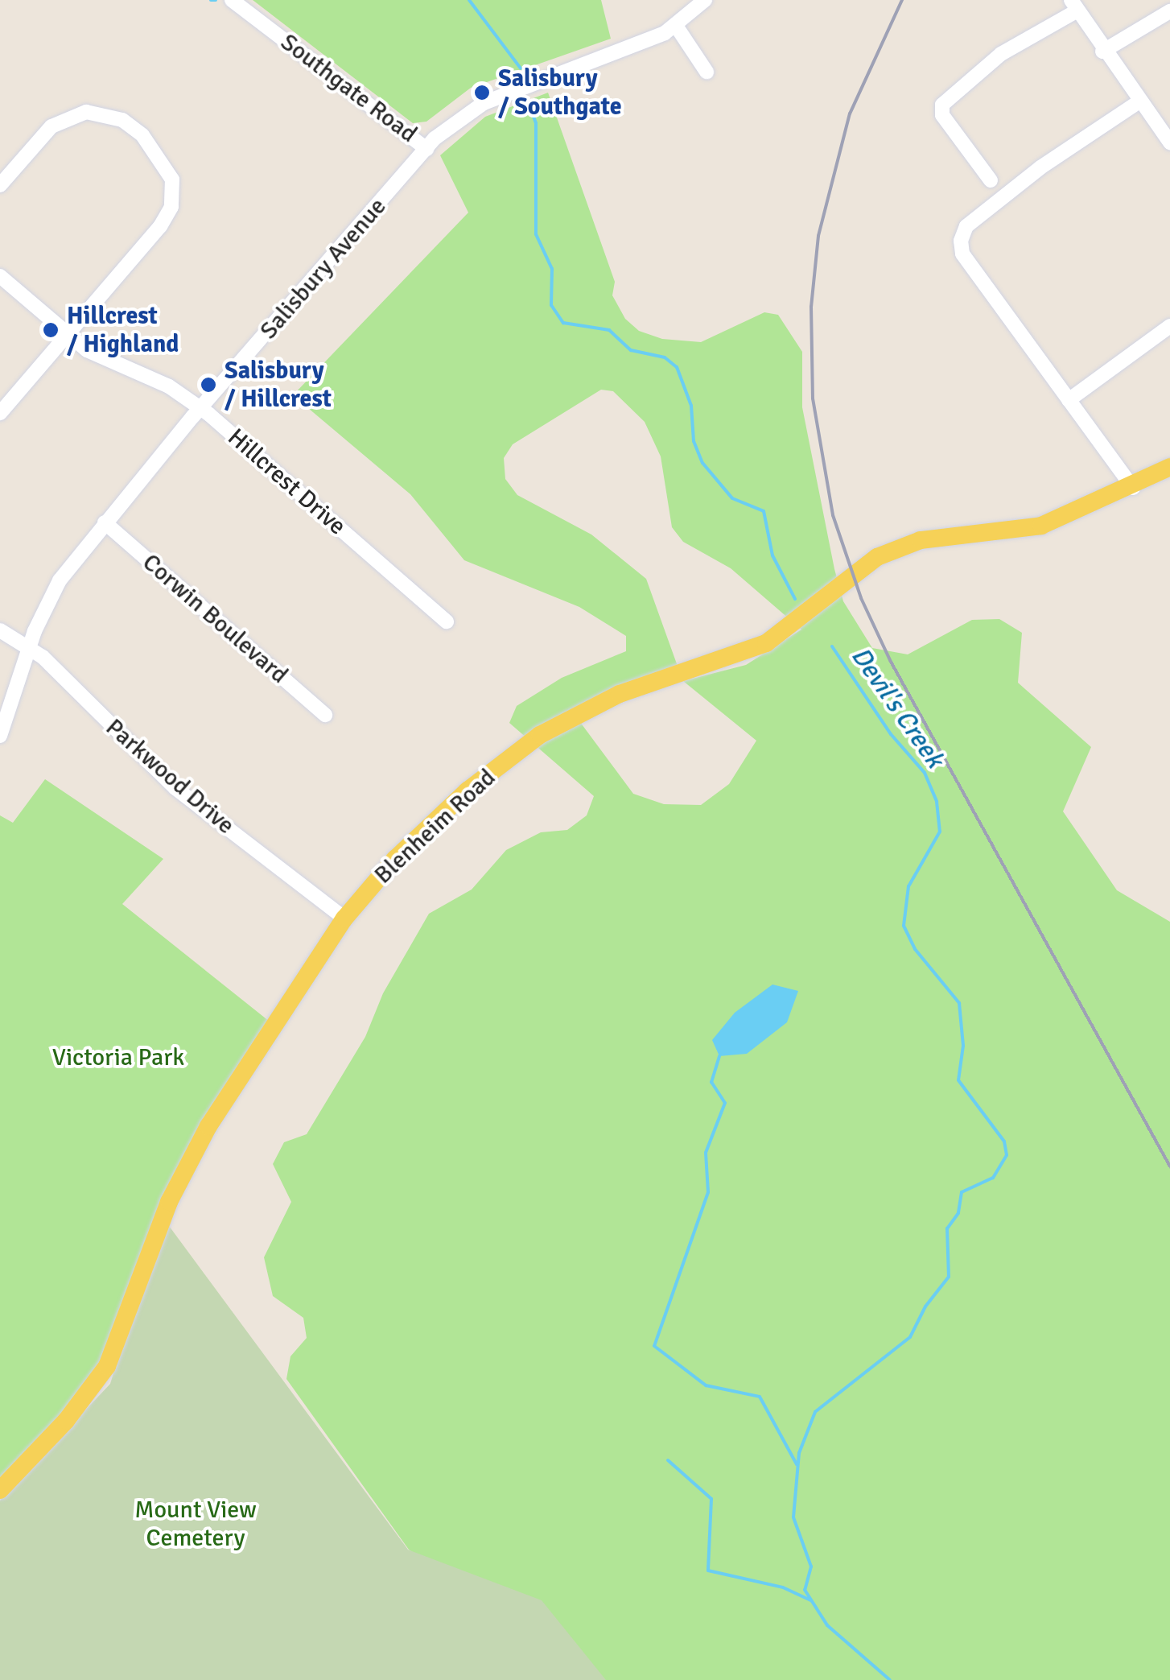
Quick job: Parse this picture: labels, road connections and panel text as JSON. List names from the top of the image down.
{
  "streets": {
    "main road": ["Blenheim Road"],
    "street": [
      "Southgate Road",
      "Salisbury Avenue",
      "Hillcrest Drive",
      "Corwin Boulevard",
      "Parkwood Drive"
    ]
  },
  "crossings": [
    ["Southgate Road", "Salisbury Avenue"],
    ["Salisbury Avenue", "Hillcrest Drive"],
    ["Salisbury Avenue", "Corwin Boulevard"],
    ["Salisbury Avenue", "Parkwood Drive"],
    ["Parkwood Drive", "Blenheim Road"]
  ],
  "water": ["Devil's Creek"],
  "parks": ["Victoria Park", "Mount View Cemetery"],
  "places": ["Salisbury / Southgate", "Hillcrest / Highland", "Salisbury / Hillcrest"]
}
